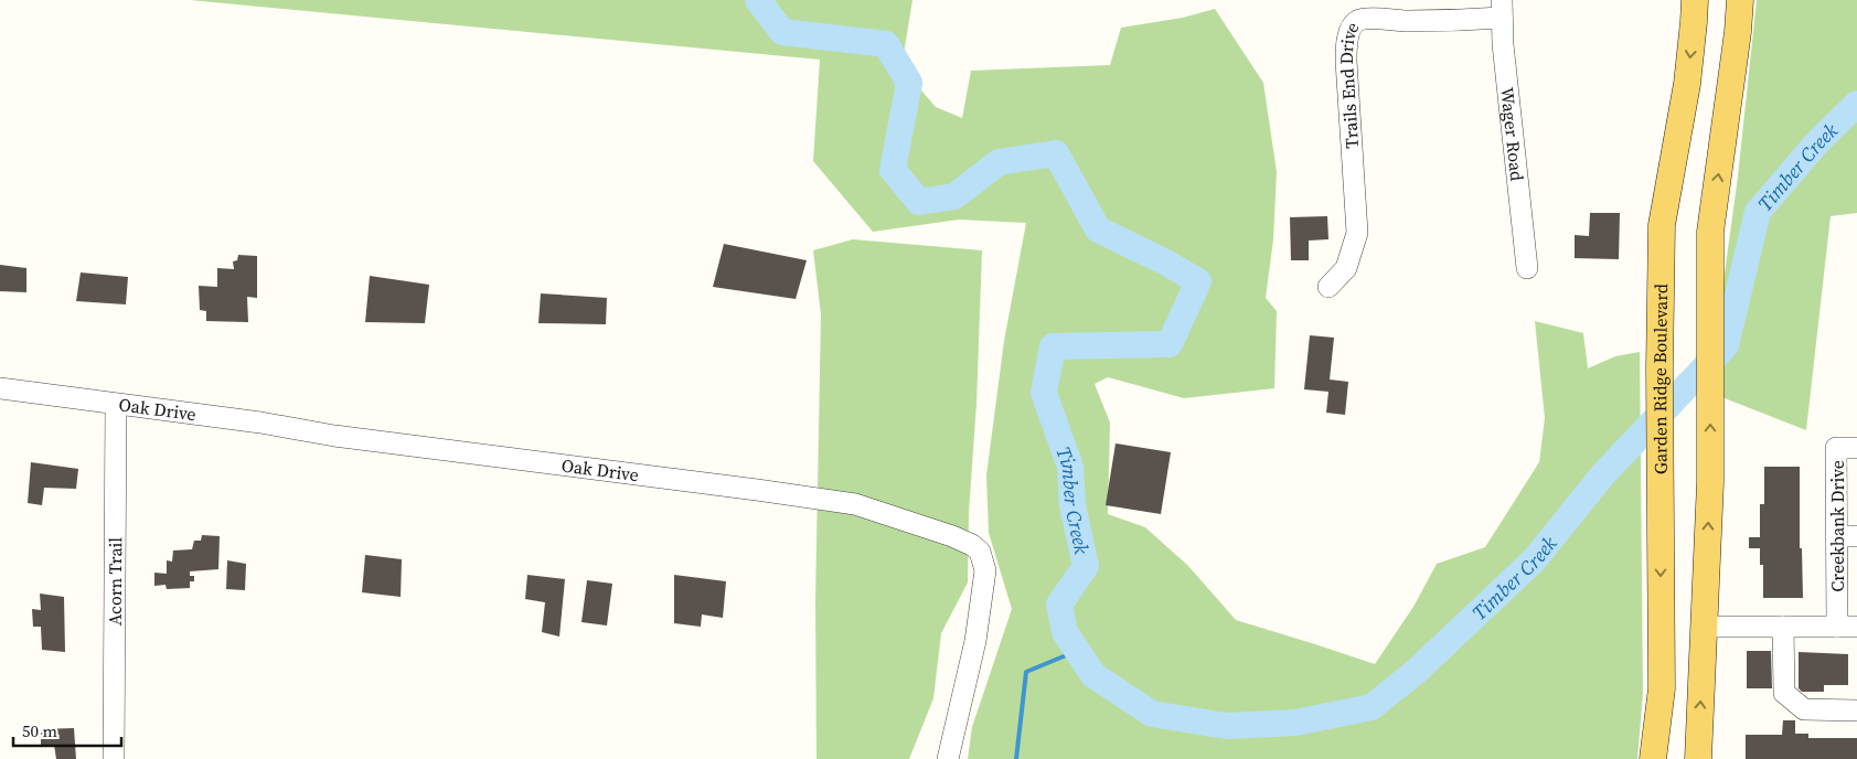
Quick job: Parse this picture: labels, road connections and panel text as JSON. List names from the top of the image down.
{
  "streets": {
    "main road": ["Garden Ridge Boulevard"],
    "street": [
      "Trails End Drive",
      "Wager Road",
      "Oak Drive",
      "Creekbank Drive",
      "Acorn Trail"
    ]
  },
  "crossings": [
    ["Trails End Drive", "Wager Road"],
    ["Oak Drive", "Acorn Trail"]
  ],
  "water": ["Timber Creek"],
  "scale_bar": "50 m"
}
